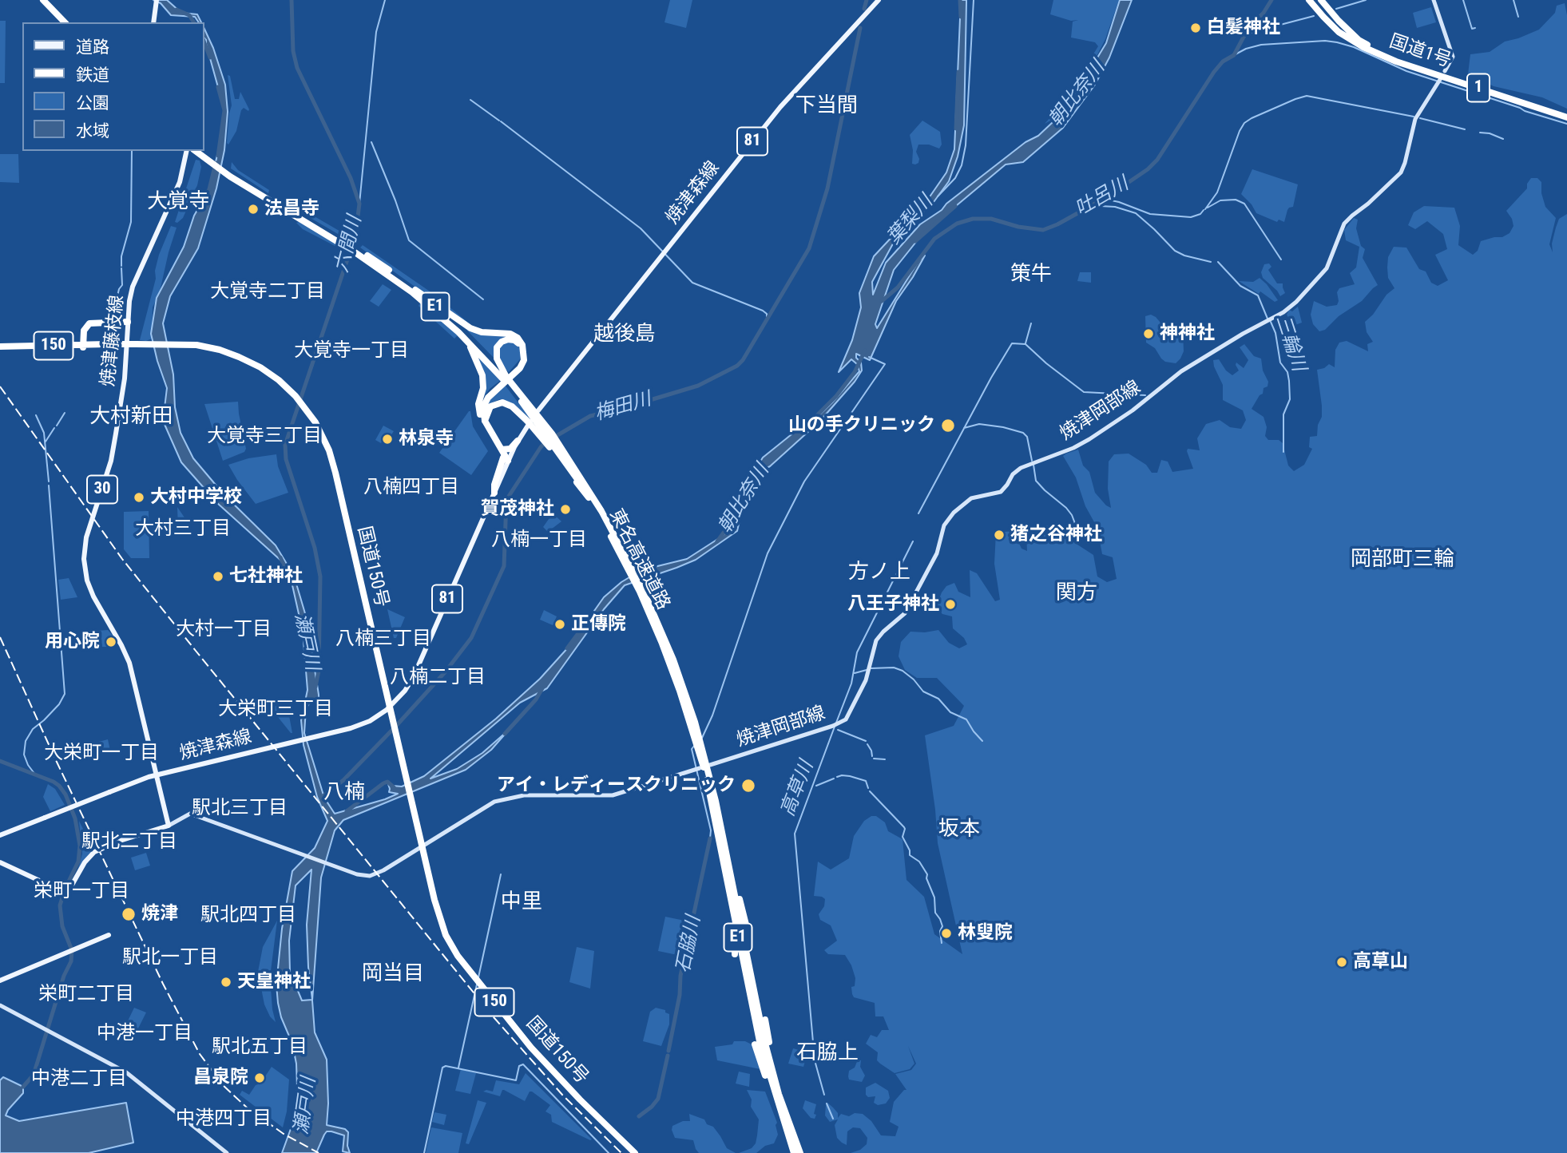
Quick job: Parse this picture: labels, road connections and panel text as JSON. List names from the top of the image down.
{
  "streets": {
    "highway": [
      "国道1号",
      "1",
      "E1",
      "150",
      "東名高速道路",
      "国道150号"
    ],
    "main road": [
      "81",
      "焼津森線",
      "焼津藤枝線",
      "焼津岡部線",
      "30"
    ]
  },
  "crossings": [
    ["国道1号", "1"],
    ["焼津森線", "焼津藤枝線"],
    ["焼津森線", "国道150号"]
  ],
  "districts": [
    "下当間",
    "大覚寺",
    "策牛",
    "大覚寺二丁目",
    "越後島",
    "大覚寺一丁目",
    "大村新田",
    "大覚寺三丁目",
    "八楠四丁目",
    "大村三丁目",
    "八楠一丁目",
    "岡部町三輪",
    "方ノ上",
    "関方",
    "大村一丁目",
    "八楠三丁目",
    "八楠二丁目",
    "大栄町三丁目",
    "大栄町一丁目",
    "八楠",
    "駅北三丁目",
    "坂本",
    "駅北二丁目",
    "栄町一丁目",
    "中里",
    "駅北四丁目",
    "駅北一丁目",
    "岡当目",
    "栄町二丁目",
    "中港一丁目",
    "駅北五丁目",
    "石脇上",
    "中港二丁目",
    "中港四丁目"
  ],
  "water": [
    "朝比奈川",
    "吐呂川",
    "葉梨川",
    "六間川",
    "三輪川",
    "梅田川",
    "瀬戸川",
    "高草川",
    "石脇川"
  ],
  "places": [
    "白髪神社",
    "法昌寺",
    "神神社",
    "山の手クリニック",
    "林泉寺",
    "大村中学校",
    "賀茂神社",
    "猪之谷神社",
    "七社神社",
    "八王子神社",
    "正傳院",
    "用心院",
    "アイ・レディースクリニック",
    "焼津",
    "林叟院",
    "高草山",
    "天皇神社",
    "昌泉院"
  ],
  "legend": [
    "道路",
    "鉄道",
    "公園",
    "水域"
  ]
}
